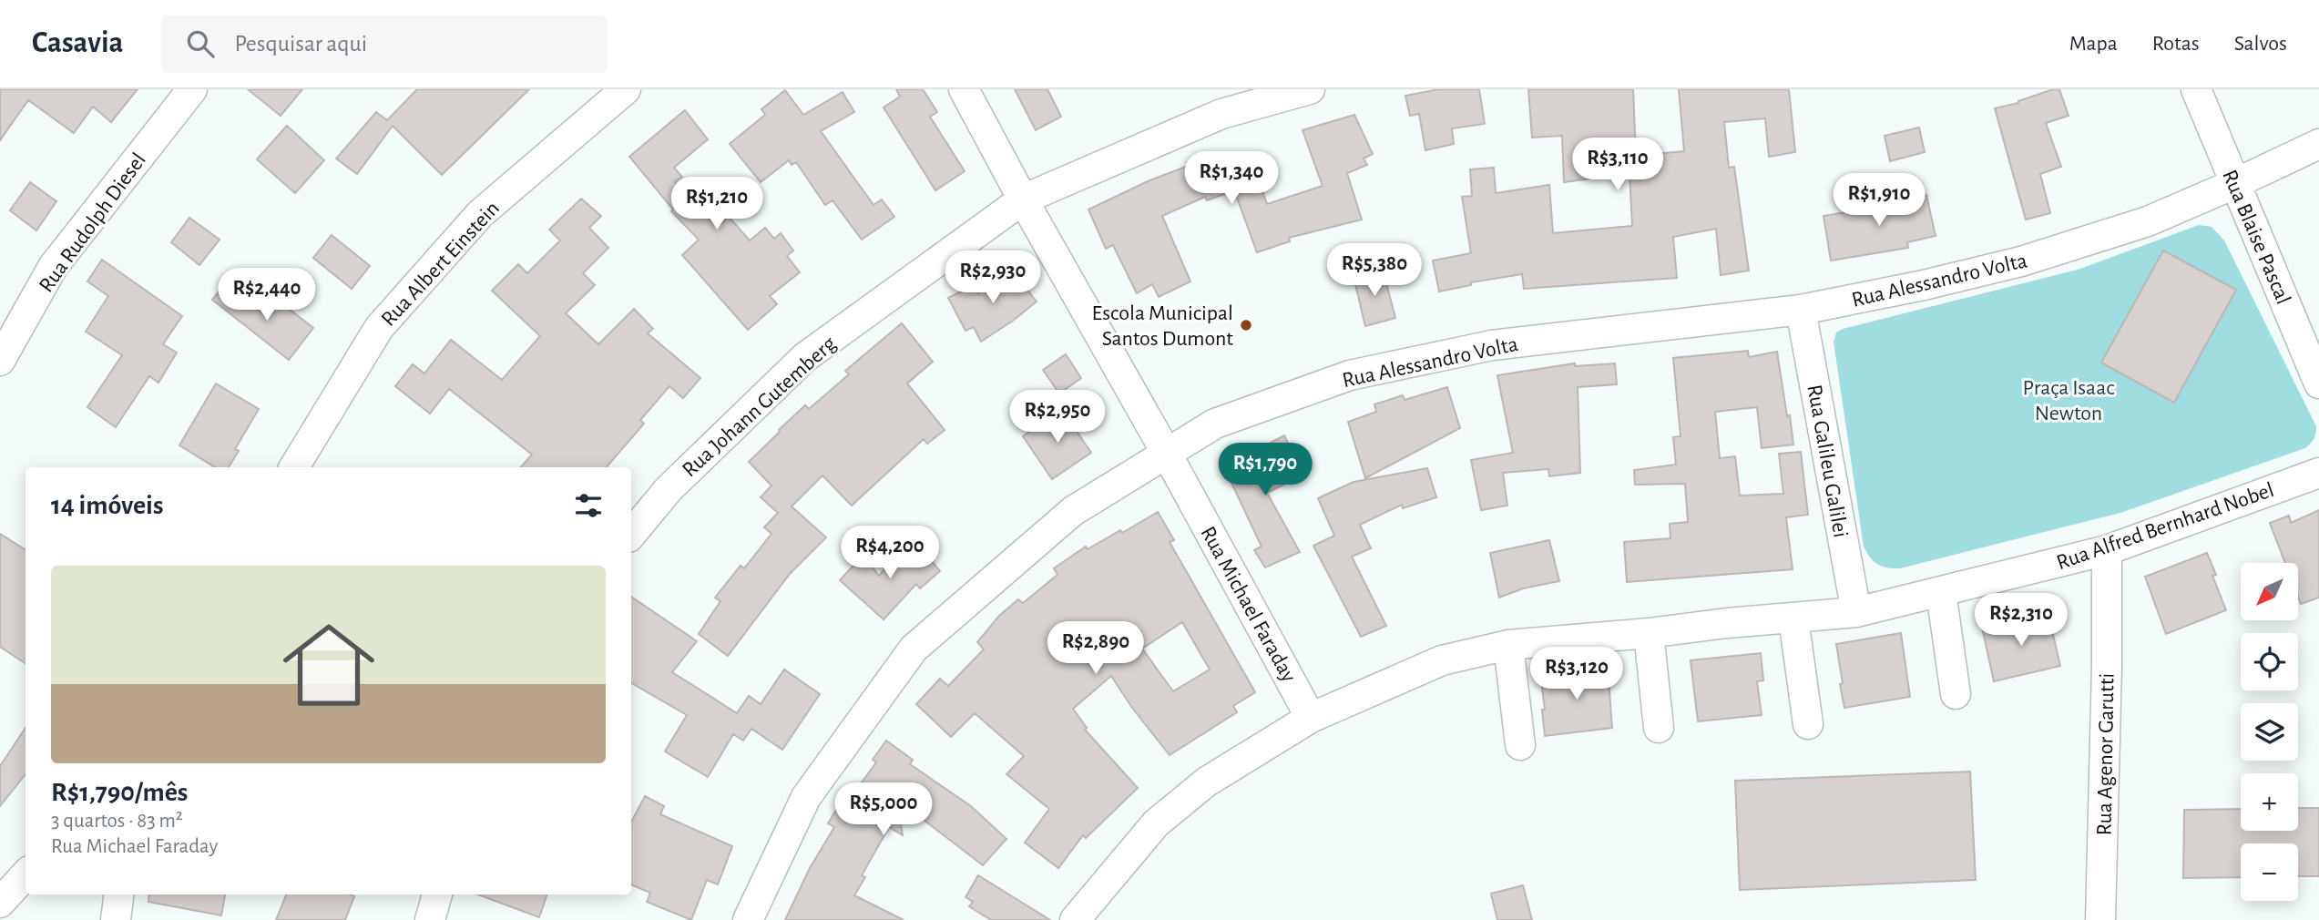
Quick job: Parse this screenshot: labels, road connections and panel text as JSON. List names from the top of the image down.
{
  "streets": {
    "street": [
      "Rua Rudolph Diesel",
      "Rua Blaise Pascal",
      "Rua Albert Einstein",
      "Rua Alessandro Volta",
      "Rua Johann Gutemberg",
      "Rua Galileu Galilei",
      "Rua Alfred Bernhard Nobel",
      "Rua Michael Faraday",
      "Rua Agenor Garutti"
    ]
  },
  "crossings": [
    ["Rua Blaise Pascal", "Rua Alessandro Volta"],
    ["Rua Alessandro Volta", "Rua Galileu Galilei"],
    ["Rua Alessandro Volta", "Rua Michael Faraday"],
    ["Rua Johann Gutemberg", "Rua Michael Faraday"],
    ["Rua Galileu Galilei", "Rua Alfred Bernhard Nobel"],
    ["Rua Alfred Bernhard Nobel", "Rua Michael Faraday"],
    ["Rua Alfred Bernhard Nobel", "Rua Agenor Garutti"]
  ],
  "parks": ["Praça Isaac Newton"],
  "places": ["Escola Municipal Santos Dumont"],
  "north": "bottom left",
  "page": {
    "header": "Casavia",
    "search": "Pesquisar aqui",
    "nav": ["Mapa", "Rotas", "Salvos"],
    "price": [
      "R$3,110",
      "R$1,340",
      "R$1,910",
      "R$1,210",
      "R$5,380",
      "R$2,930",
      "R$2,440",
      "R$2,950",
      "R$1,790",
      "R$4,200",
      "R$2,310",
      "R$2,890",
      "R$3,120",
      "R$5,000"
    ],
    "heading": "14 imóveis",
    "list": [
      {
        "name": "R$1,790/mês",
        "note": "3 quartos · 83 m² · Rua Michael Faraday"
      }
    ],
    "map_buttons": ["+", "−"]
  }
}
